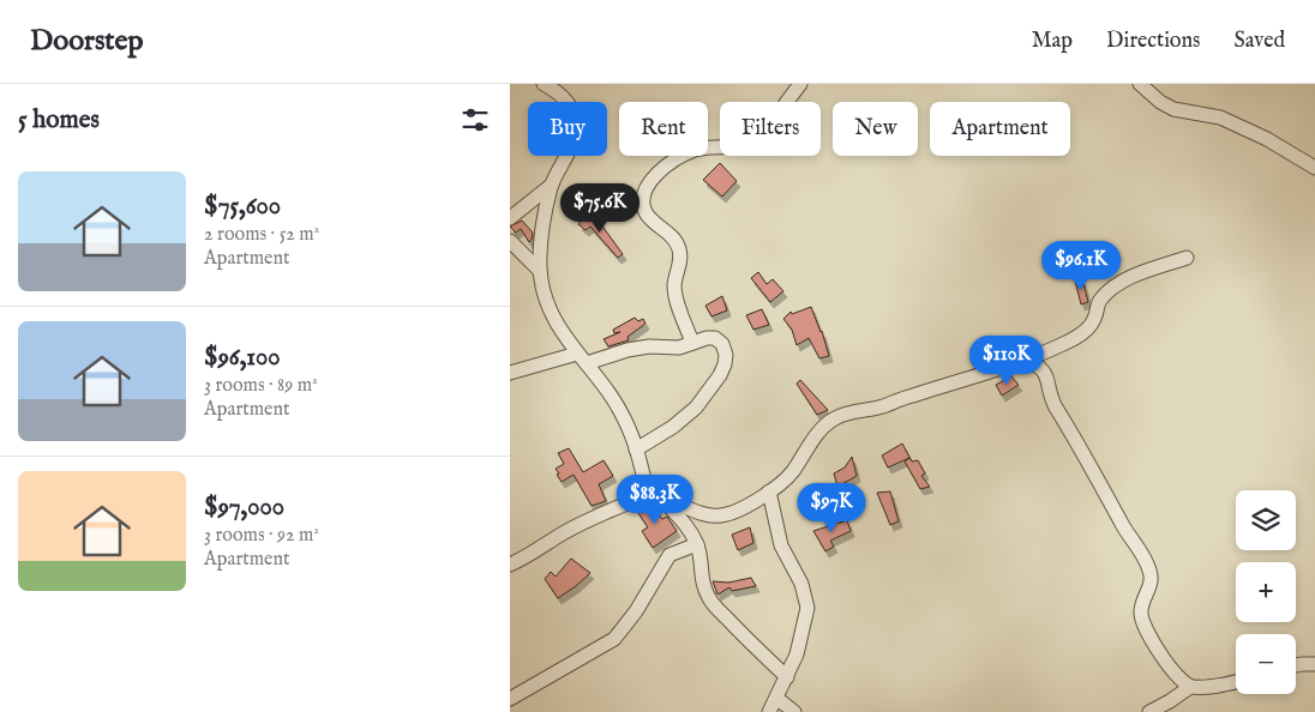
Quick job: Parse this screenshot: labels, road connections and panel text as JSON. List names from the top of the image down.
{
  "page": {
    "header": "Doorstep",
    "nav": ["Map", "Directions", "Saved"],
    "heading": "5 homes",
    "chip": [
      "Buy",
      "Rent",
      "Filters",
      "New",
      "Apartment"
    ],
    "list": [
      {
        "name": "$75,600",
        "note": "2 rooms · 52 m² · Apartment"
      },
      {
        "name": "$96,100",
        "note": "3 rooms · 89 m² · Apartment"
      },
      {
        "name": "$97,000",
        "note": "3 rooms · 92 m² · Apartment"
      }
    ],
    "price": [
      "$75.6K",
      "$96.1K",
      "$110K",
      "$88.3K",
      "$97K"
    ],
    "map_buttons": ["+", "−"]
  }
}
